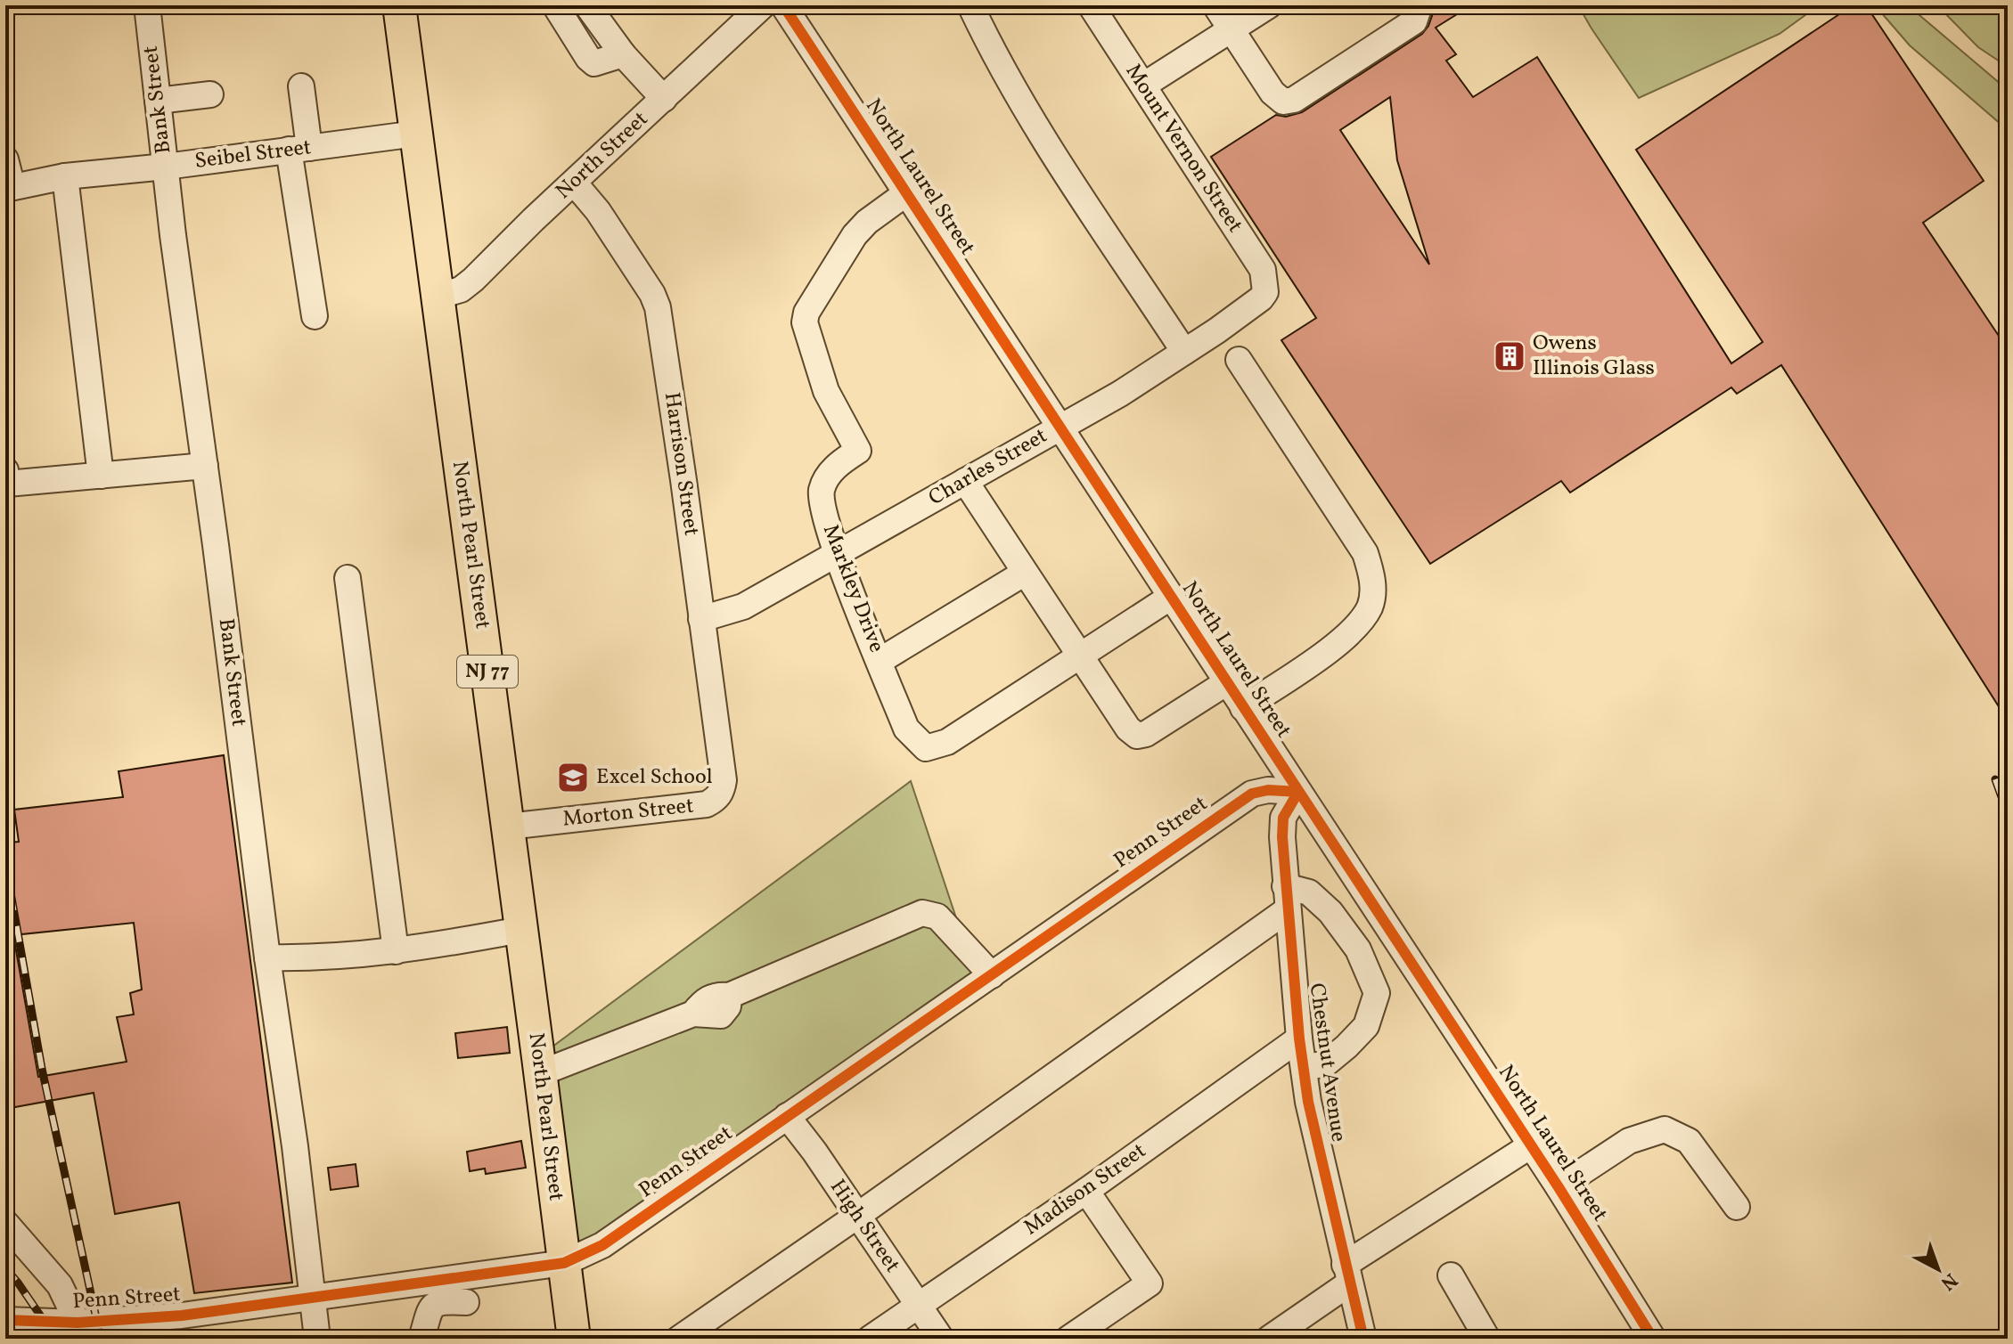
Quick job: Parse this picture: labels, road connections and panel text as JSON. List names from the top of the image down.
{
  "streets": {
    "main road": ["North Pearl Street", "NJ 77"],
    "street": [
      "Bank Street",
      "Mount Vernon Street",
      "Seibel Street",
      "North Street",
      "North Laurel Street",
      "Harrison Street",
      "Charles Street",
      "Markley Drive",
      "Morton Street",
      "Penn Street",
      "Chestnut Avenue",
      "Madison Street",
      "High Street"
    ]
  },
  "crossings": [
    ["Bank Street", "Seibel Street"],
    ["Bank Street", "Penn Street"],
    ["Mount Vernon Street", "Charles Street"],
    ["Seibel Street", "North Pearl Street"],
    ["North Street", "Harrison Street"],
    ["North Street", "North Pearl Street"],
    ["North Laurel Street", "Charles Street"],
    ["North Laurel Street", "Markley Drive"],
    ["North Laurel Street", "Penn Street"],
    ["North Laurel Street", "Chestnut Avenue"],
    ["Harrison Street", "Charles Street"],
    ["Harrison Street", "Morton Street"],
    ["Charles Street", "Markley Drive"],
    ["North Pearl Street", "Morton Street"],
    ["North Pearl Street", "Penn Street"],
    ["Penn Street", "Chestnut Avenue"],
    ["Penn Street", "High Street"],
    ["Chestnut Avenue", "Madison Street"],
    ["Madison Street", "High Street"]
  ],
  "places": {
    "building": ["Owens Illinois Glass"],
    "school or university": ["Excel School"]
  },
  "north": "bottom right"
}
